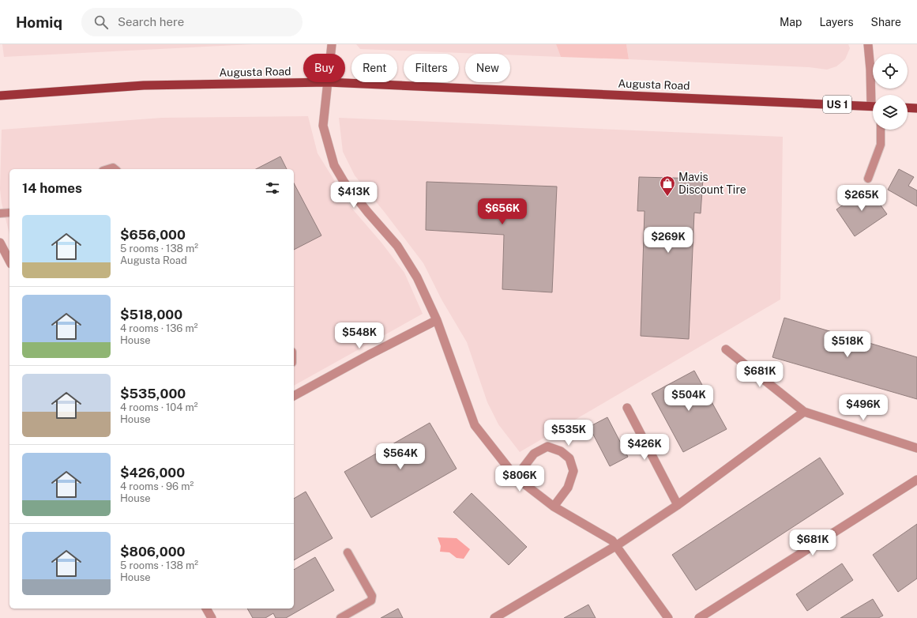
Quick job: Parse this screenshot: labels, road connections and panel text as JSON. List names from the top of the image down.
{
  "streets": {
    "main road": ["Augusta Road", "US 1"]
  },
  "places": {
    "shop": ["Mavis Discount Tire"]
  },
  "page": {
    "header": "Homiq",
    "search": "Search here",
    "nav": ["Map", "Layers", "Share"],
    "chip": [
      "Buy",
      "Rent",
      "Filters",
      "New"
    ],
    "heading": "14 homes",
    "price": [
      "$413K",
      "$265K",
      "$656K",
      "$269K",
      "$548K",
      "$518K",
      "$681K",
      "$504K",
      "$496K",
      "$535K",
      "$426K",
      "$564K",
      "$806K",
      "$681K"
    ],
    "list": [
      {
        "name": "$656,000",
        "note": "5 rooms · 138 m² · Augusta Road"
      },
      {
        "name": "$518,000",
        "note": "4 rooms · 136 m² · House"
      },
      {
        "name": "$535,000",
        "note": "4 rooms · 104 m² · House"
      },
      {
        "name": "$426,000",
        "note": "4 rooms · 96 m² · House"
      },
      {
        "name": "$806,000",
        "note": "5 rooms · 138 m² · House"
      }
    ]
  }
}
